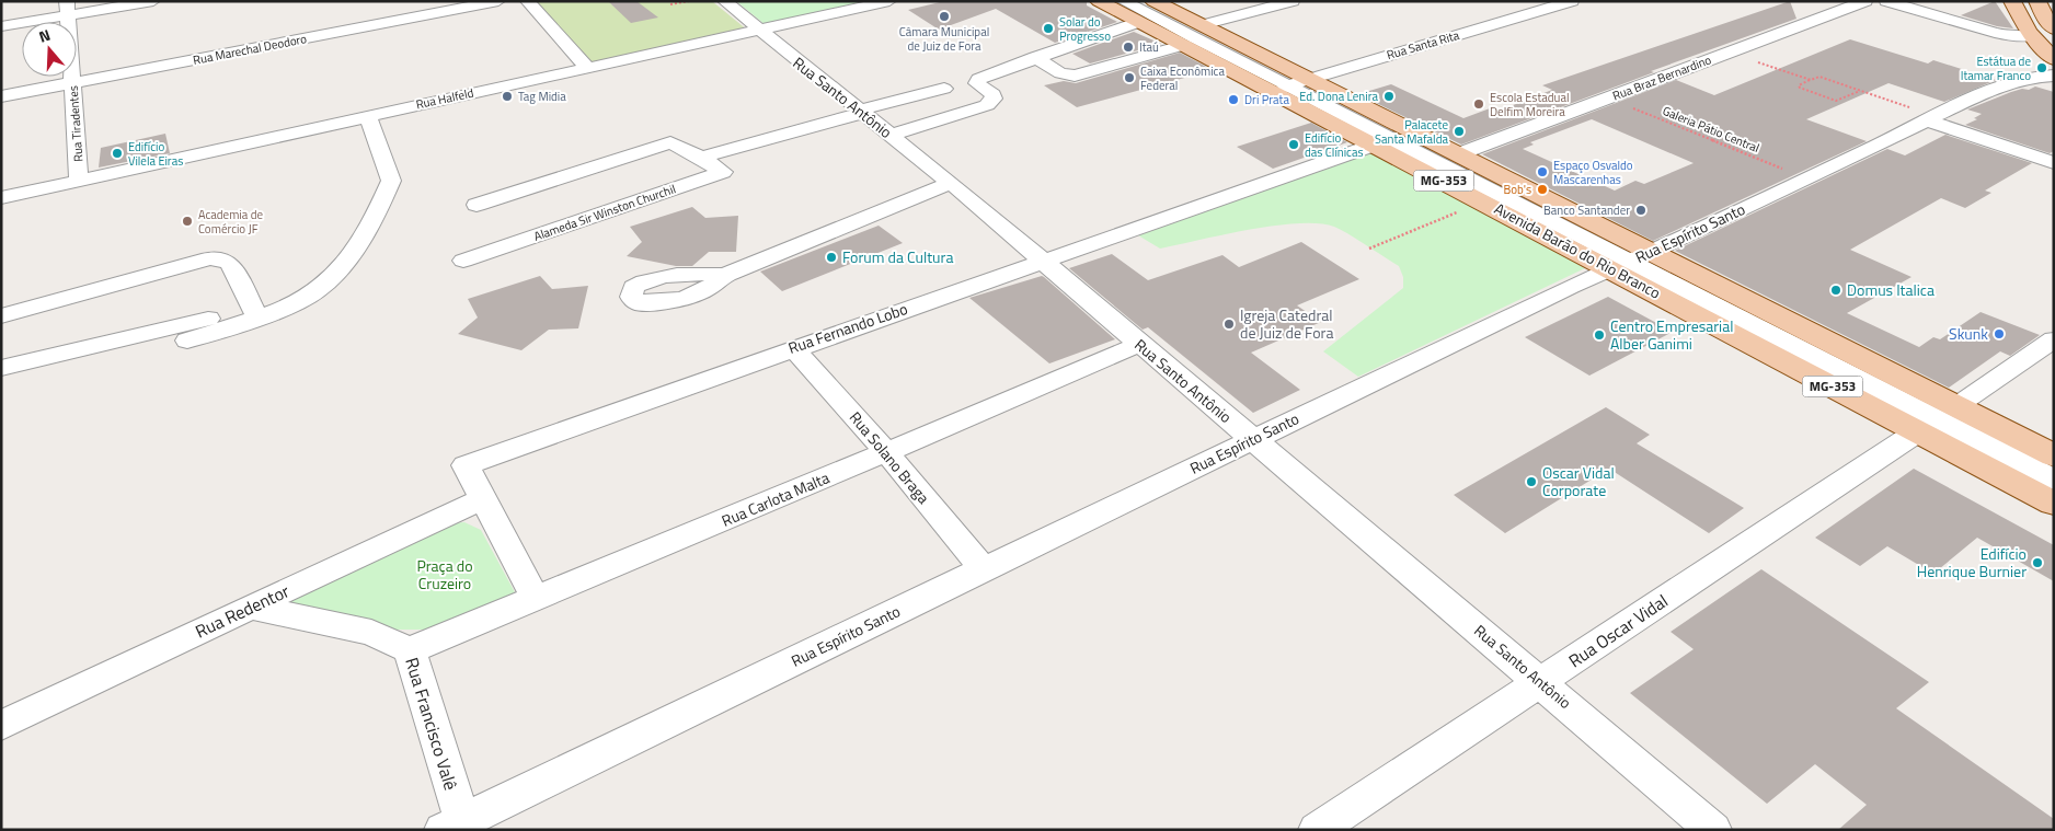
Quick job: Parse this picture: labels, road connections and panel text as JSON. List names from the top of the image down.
{
  "streets": {
    "main road": ["MG-353", "Avenida Barão do Rio Branco"],
    "street": [
      "Rua Santa Rita",
      "Rua Marechal Deodoro",
      "Rua Braz Bernardino",
      "Rua Santo Antônio",
      "Rua Halfeld",
      "Rua Tiradentes",
      "Alameda Sir Winston Churchil",
      "Rua Espírito Santo",
      "Rua Fernando Lobo",
      "Rua Solano Braga",
      "Rua Carlota Malta",
      "Rua Redentor",
      "Rua Oscar Vidal",
      "Rua Francisco Valê"
    ],
    "path": ["Galeria Pátio Central"]
  },
  "crossings": [
    ["Rua Santa Rita", "Avenida Barão do Rio Branco"],
    ["Rua Marechal Deodoro", "Rua Tiradentes"],
    ["Rua Braz Bernardino", "Galeria Pátio Central"],
    ["Rua Braz Bernardino", "Avenida Barão do Rio Branco"],
    ["Rua Santo Antônio", "Rua Halfeld"],
    ["Rua Santo Antônio", "Rua Espírito Santo"],
    ["Rua Santo Antônio", "Rua Fernando Lobo"],
    ["Rua Santo Antônio", "Rua Carlota Malta"],
    ["Rua Santo Antônio", "Rua Oscar Vidal"],
    ["Rua Halfeld", "Rua Tiradentes"],
    ["Galeria Pátio Central", "Rua Espírito Santo"],
    ["Rua Espírito Santo", "Avenida Barão do Rio Branco"],
    ["Rua Espírito Santo", "Rua Solano Braga"],
    ["Rua Espírito Santo", "Rua Francisco Valê"],
    ["Avenida Barão do Rio Branco", "Rua Fernando Lobo"],
    ["Avenida Barão do Rio Branco", "Rua Oscar Vidal"],
    ["Rua Fernando Lobo", "Rua Solano Braga"],
    ["Rua Fernando Lobo", "Rua Carlota Malta"],
    ["Rua Fernando Lobo", "Rua Redentor"],
    ["Rua Solano Braga", "Rua Carlota Malta"],
    ["Rua Carlota Malta", "Rua Francisco Valê"],
    ["Rua Redentor", "Rua Francisco Valê"]
  ],
  "parks": ["Praça do Cruzeiro"],
  "places": [
    "Câmara Municipal de Juiz de Fora",
    "Solar do Progresso",
    "Itaú",
    "Estátua de Itamar Franco",
    "Caixa Econômica Federal",
    "Tag Midia",
    "Ed. Dona Lenira",
    "Dri Prata",
    "Escola Estadual Delfim Moreira",
    "Palacete Santa Mafalda",
    "Edifício das Clínicas",
    "Edifício Vilela Eiras",
    "Espaço Osvaldo Mascarenhas",
    "Bob's",
    "Banco Santander",
    "Academia de Comércio JF",
    "Forum da Cultura",
    "Domus Italica",
    "Igreja Catedral de Juiz de Fora",
    "Skunk",
    "Centro Empresarial Alber Ganimi",
    "Oscar Vidal Corporate",
    "Edifício Henrique Burnier"
  ],
  "north": "top"
}
